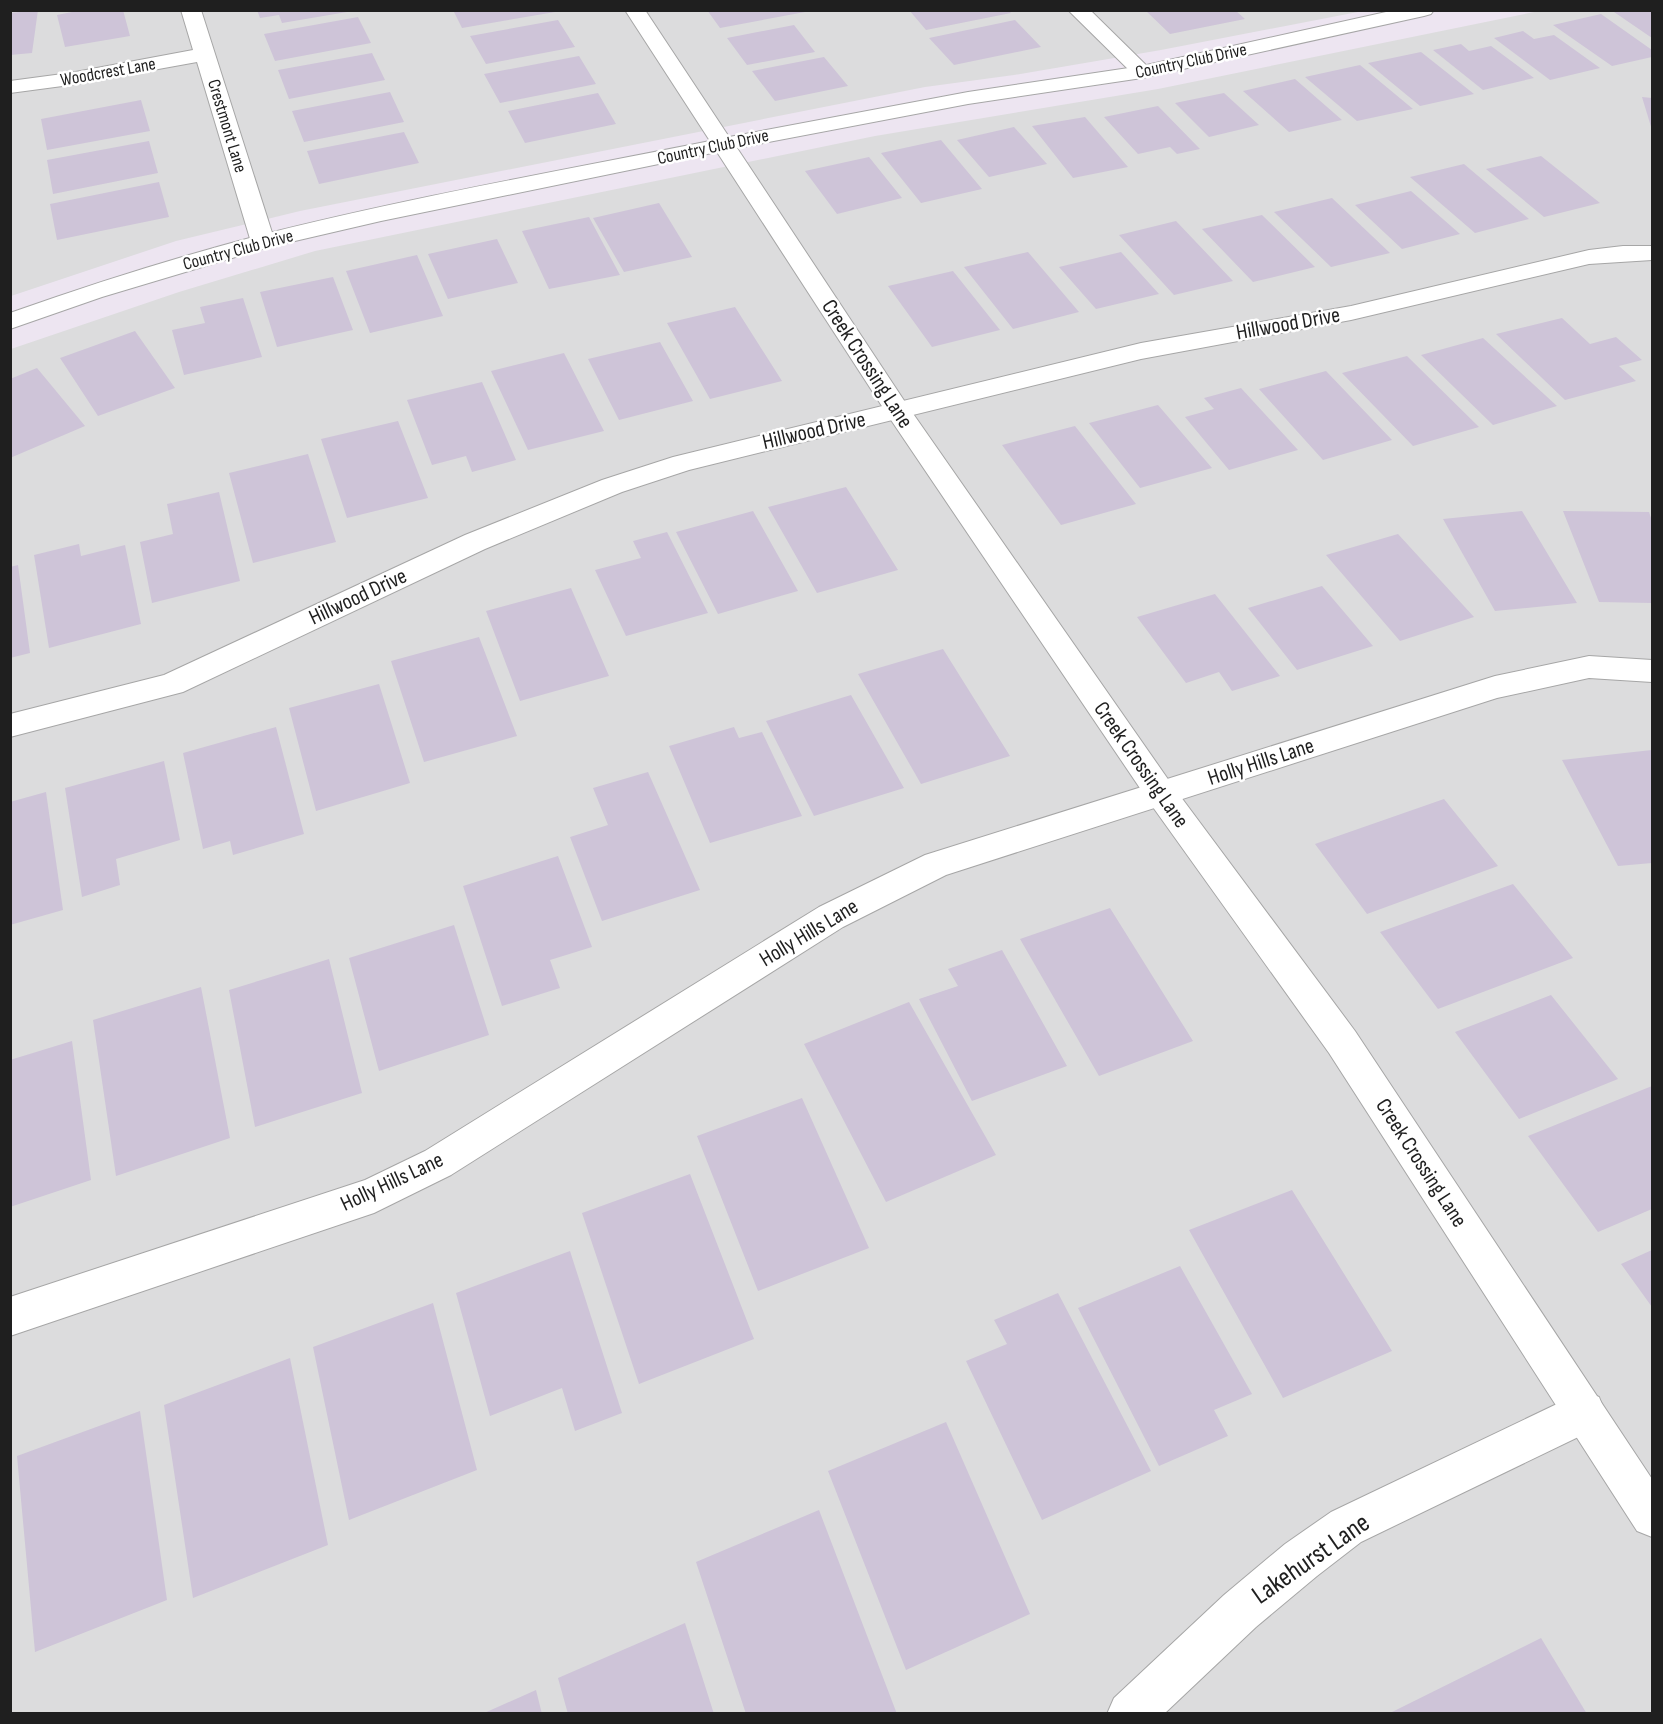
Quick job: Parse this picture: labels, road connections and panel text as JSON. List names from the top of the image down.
{
  "streets": {
    "street": [
      "Country Club Drive",
      "Woodcrest Lane",
      "Crestmont Lane",
      "Hillwood Drive",
      "Creek Crossing Lane",
      "Holly Hills Lane",
      "Lakehurst Lane"
    ]
  },
  "crossings": [
    ["Country Club Drive", "Crestmont Lane"],
    ["Country Club Drive", "Creek Crossing Lane"],
    ["Woodcrest Lane", "Crestmont Lane"],
    ["Hillwood Drive", "Creek Crossing Lane"],
    ["Creek Crossing Lane", "Holly Hills Lane"],
    ["Creek Crossing Lane", "Lakehurst Lane"]
  ]
}
